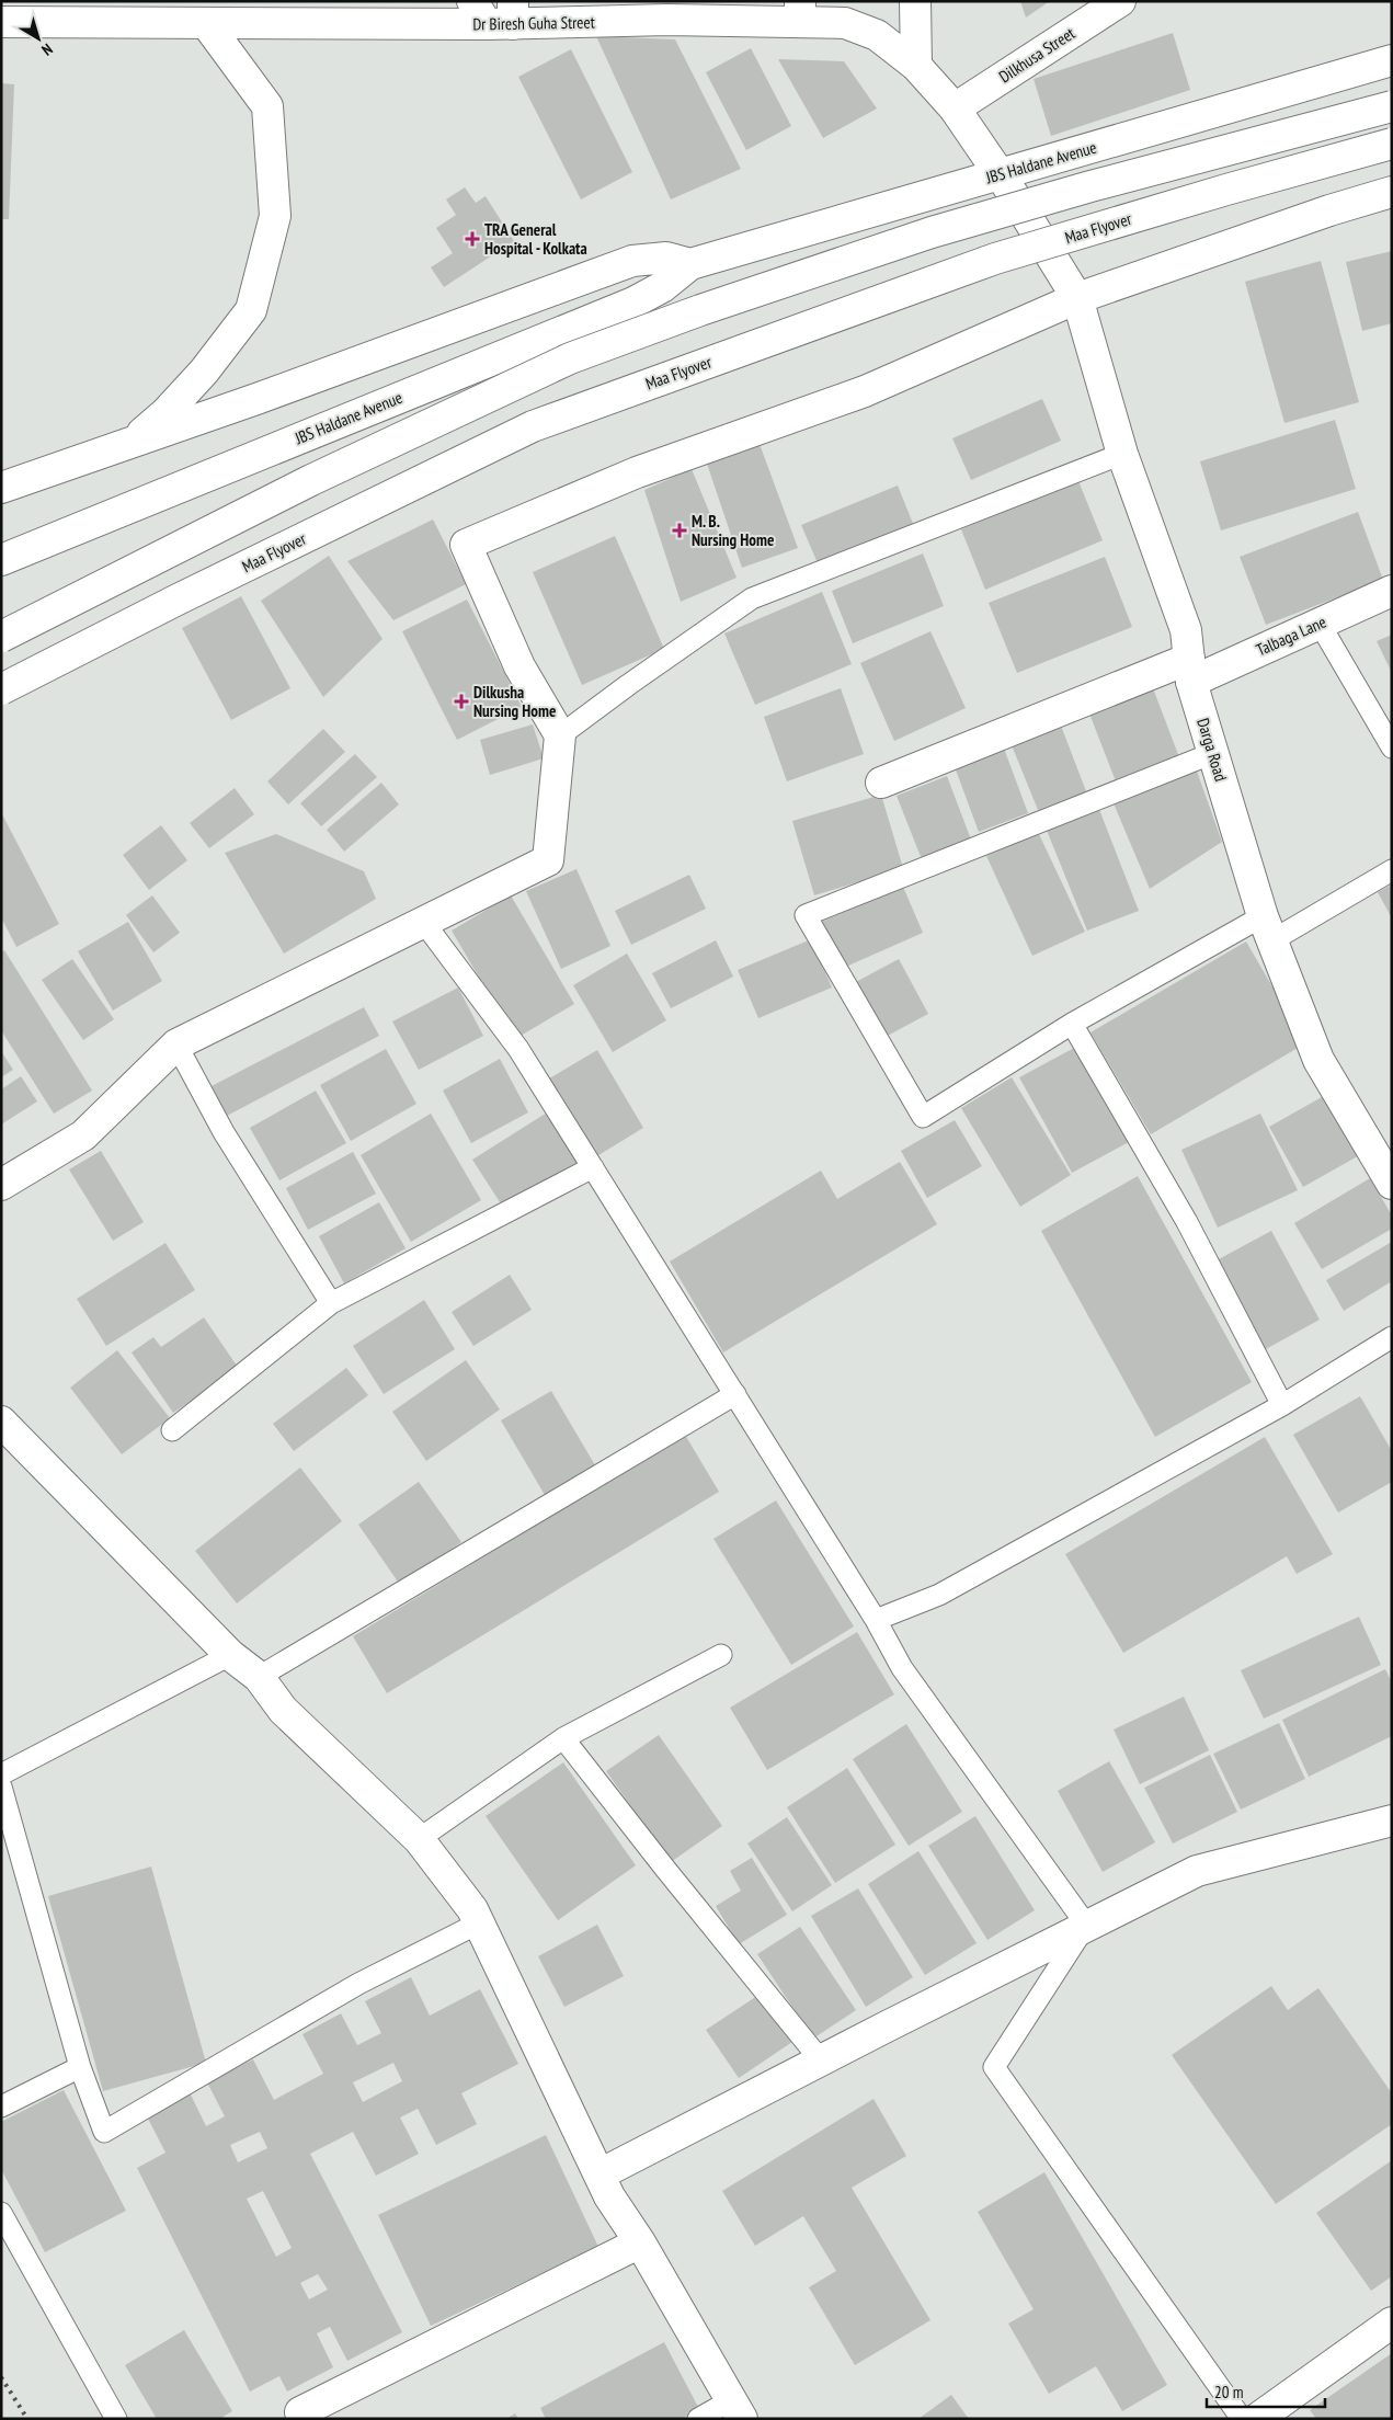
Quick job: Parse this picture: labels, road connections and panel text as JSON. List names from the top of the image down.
{
  "streets": {
    "main road": [
      "Dr Biresh Guha Street",
      "Dilkhusa Street",
      "JBS Haldane Avenue",
      "Maa Flyover",
      "Talbaga Lane",
      "Darga Road"
    ]
  },
  "crossings": [
    ["Dr Biresh Guha Street", "Dilkhusa Street"],
    ["Dr Biresh Guha Street", "JBS Haldane Avenue"],
    ["Dr Biresh Guha Street", "Darga Road"],
    ["Talbaga Lane", "Darga Road"]
  ],
  "places": {
    "health": ["TRA General Hospital - Kolkata", "M. B. Nursing Home", "Dilkusha Nursing Home"]
  },
  "scale_bar": "20 m",
  "north": "bottom right"
}
